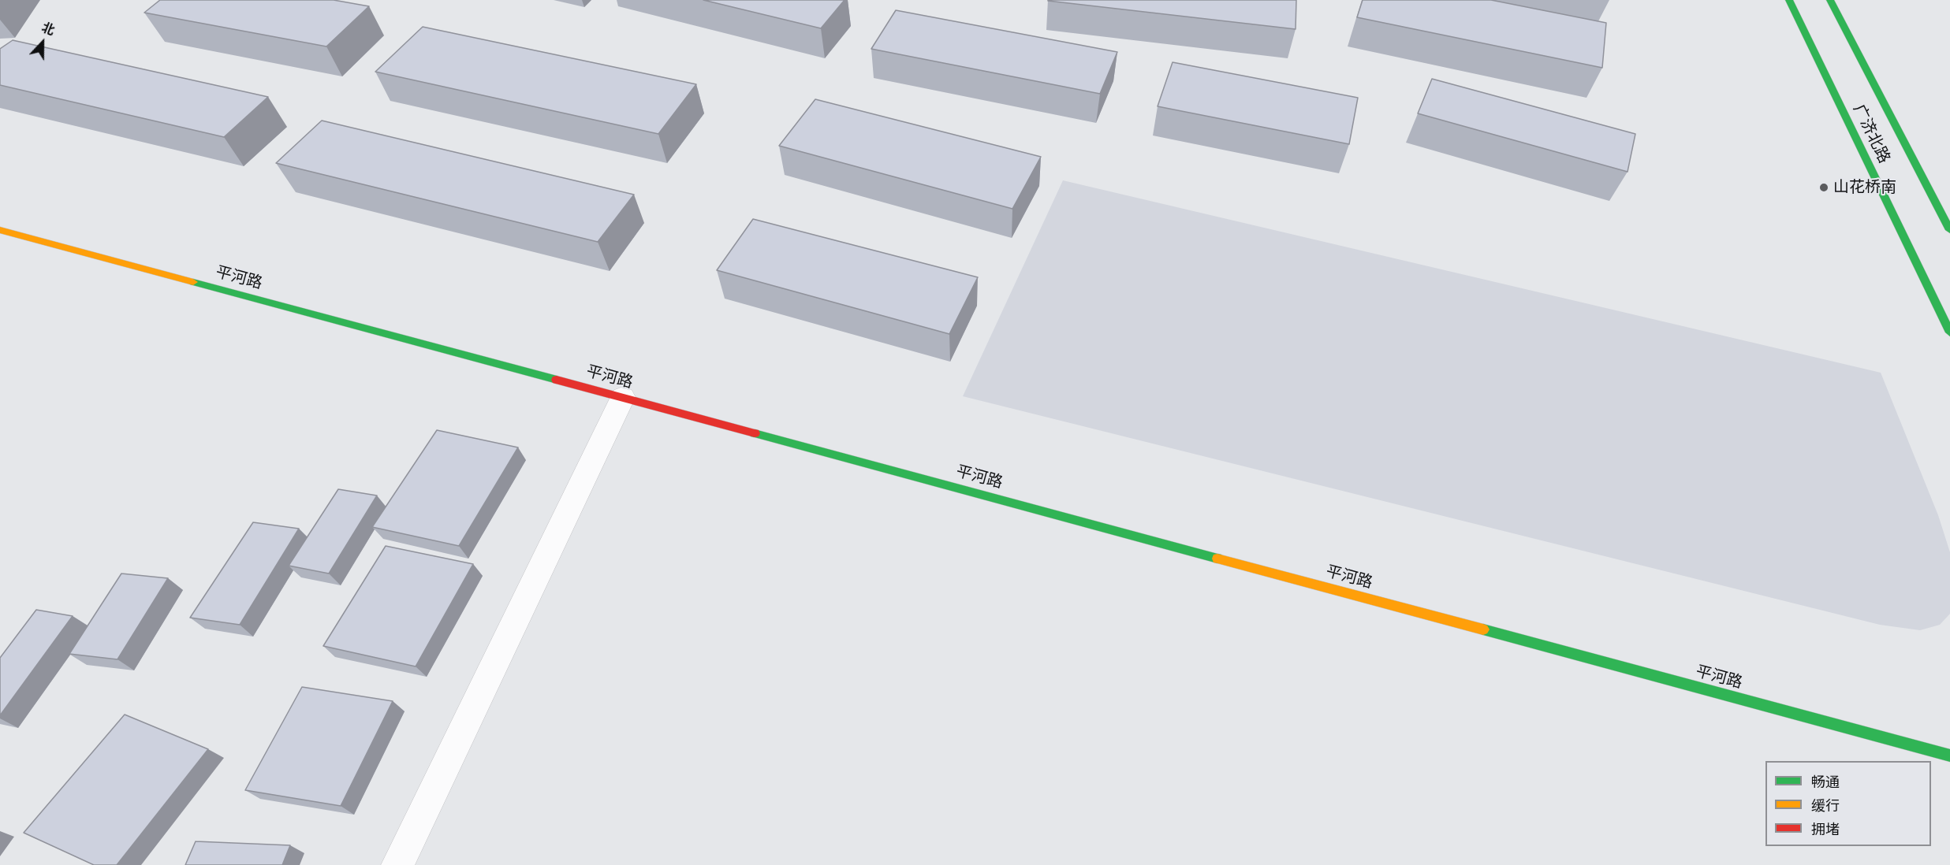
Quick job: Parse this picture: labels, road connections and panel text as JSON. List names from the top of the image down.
{
  "streets": {
    "main road": ["广济北路", "平河路"]
  },
  "places": ["山花桥南"],
  "legend": ["畅通", "缓行", "拥堵"],
  "north": "top"
}
